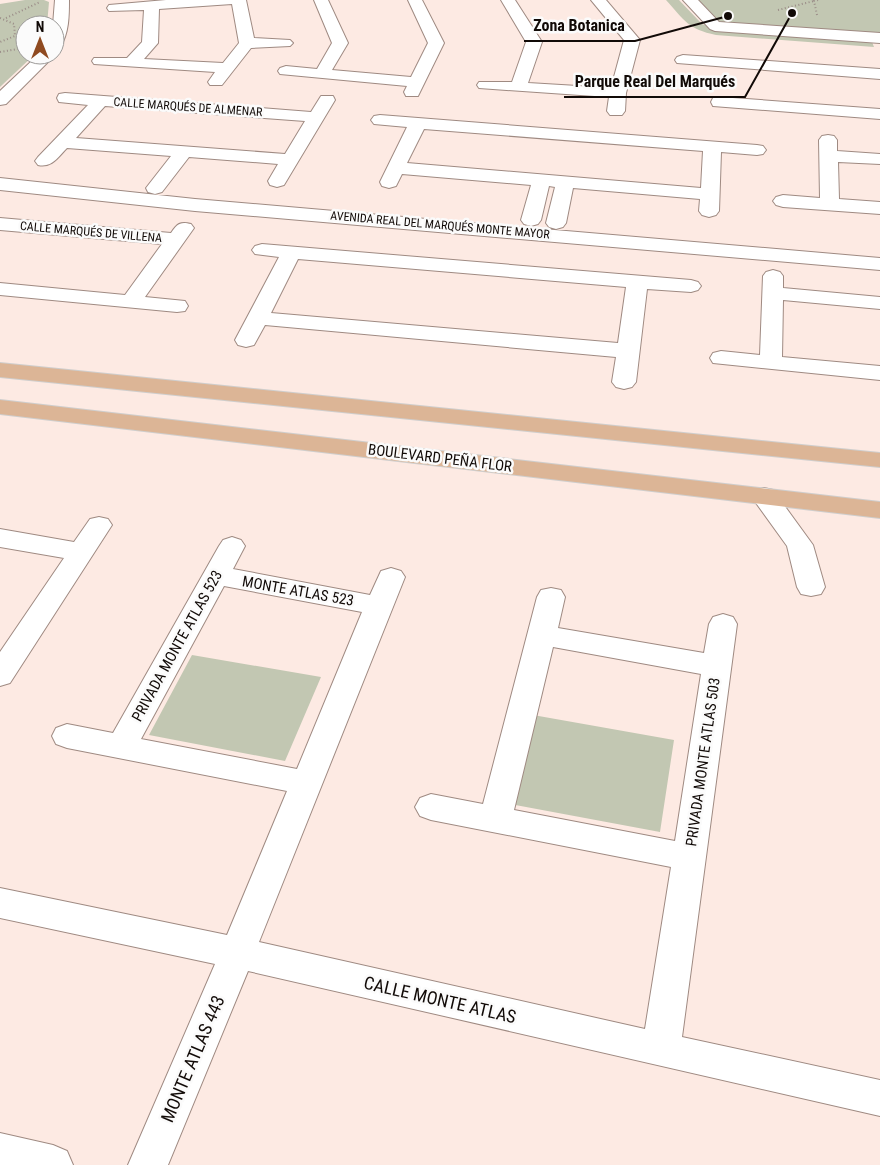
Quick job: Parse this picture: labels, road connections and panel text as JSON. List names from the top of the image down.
{
  "streets": {
    "main road": ["BOULEVARD PEÑA FLOR"],
    "street": [
      "CALLE MARQUÉS DE ALMENAR",
      "AVENIDA REAL DEL MARQUÉS MONTE MAYOR",
      "CALLE MARQUÉS DE VILLENA",
      "MONTE ATLAS 523",
      "PRIVADA MONTE ATLAS 523",
      "PRIVADA MONTE ATLAS 503",
      "CALLE MONTE ATLAS",
      "MONTE ATLAS 443"
    ]
  },
  "crossings": [
    ["AVENIDA REAL DEL MARQUÉS MONTE MAYOR", "CALLE MARQUÉS DE VILLENA"],
    ["MONTE ATLAS 523", "PRIVADA MONTE ATLAS 523"],
    ["PRIVADA MONTE ATLAS 503", "CALLE MONTE ATLAS"],
    ["CALLE MONTE ATLAS", "MONTE ATLAS 443"]
  ],
  "places": ["Parque Real Del Marqués", "Zona Botanica"],
  "north": "top"
}
